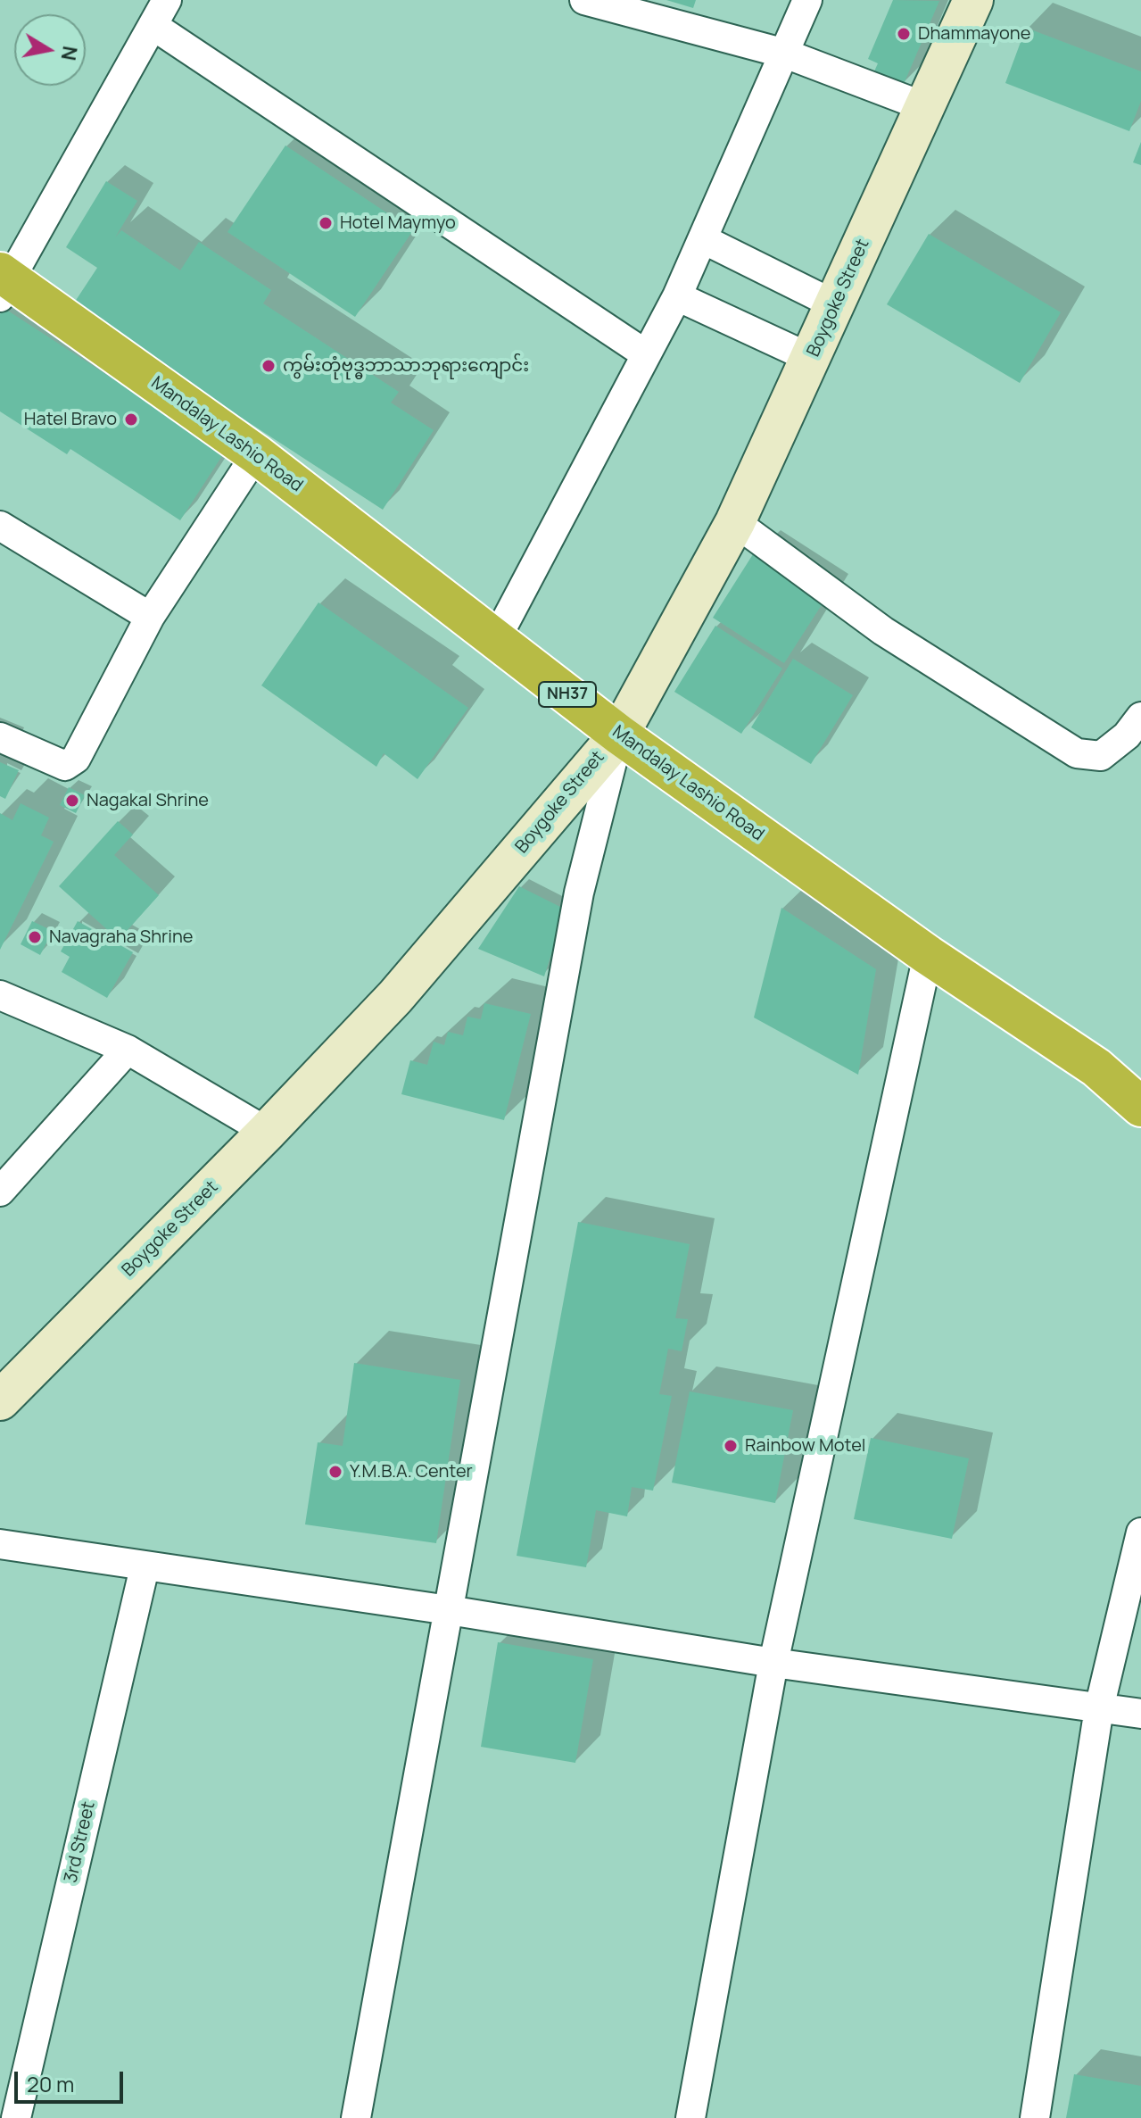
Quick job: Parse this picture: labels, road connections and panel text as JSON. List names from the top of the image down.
{
  "streets": {
    "highway": ["Mandalay Lashio Road", "NH37"],
    "street": ["Boygoke Street", "3rd Street"]
  },
  "crossings": [
    ["Boygoke Street", "Mandalay Lashio Road"]
  ],
  "places": [
    "Dhammayone",
    "Hotel Maymyo",
    "ကွမ်းတုံဗုဒ္ဓဘာသာဘုရားကျောင်း",
    "Hatel Bravo",
    "Nagakal Shrine",
    "Navagraha Shrine",
    "Rainbow Motel",
    "Y.M.B.A. Center"
  ],
  "scale_bar": "20 m",
  "north": "right"
}
